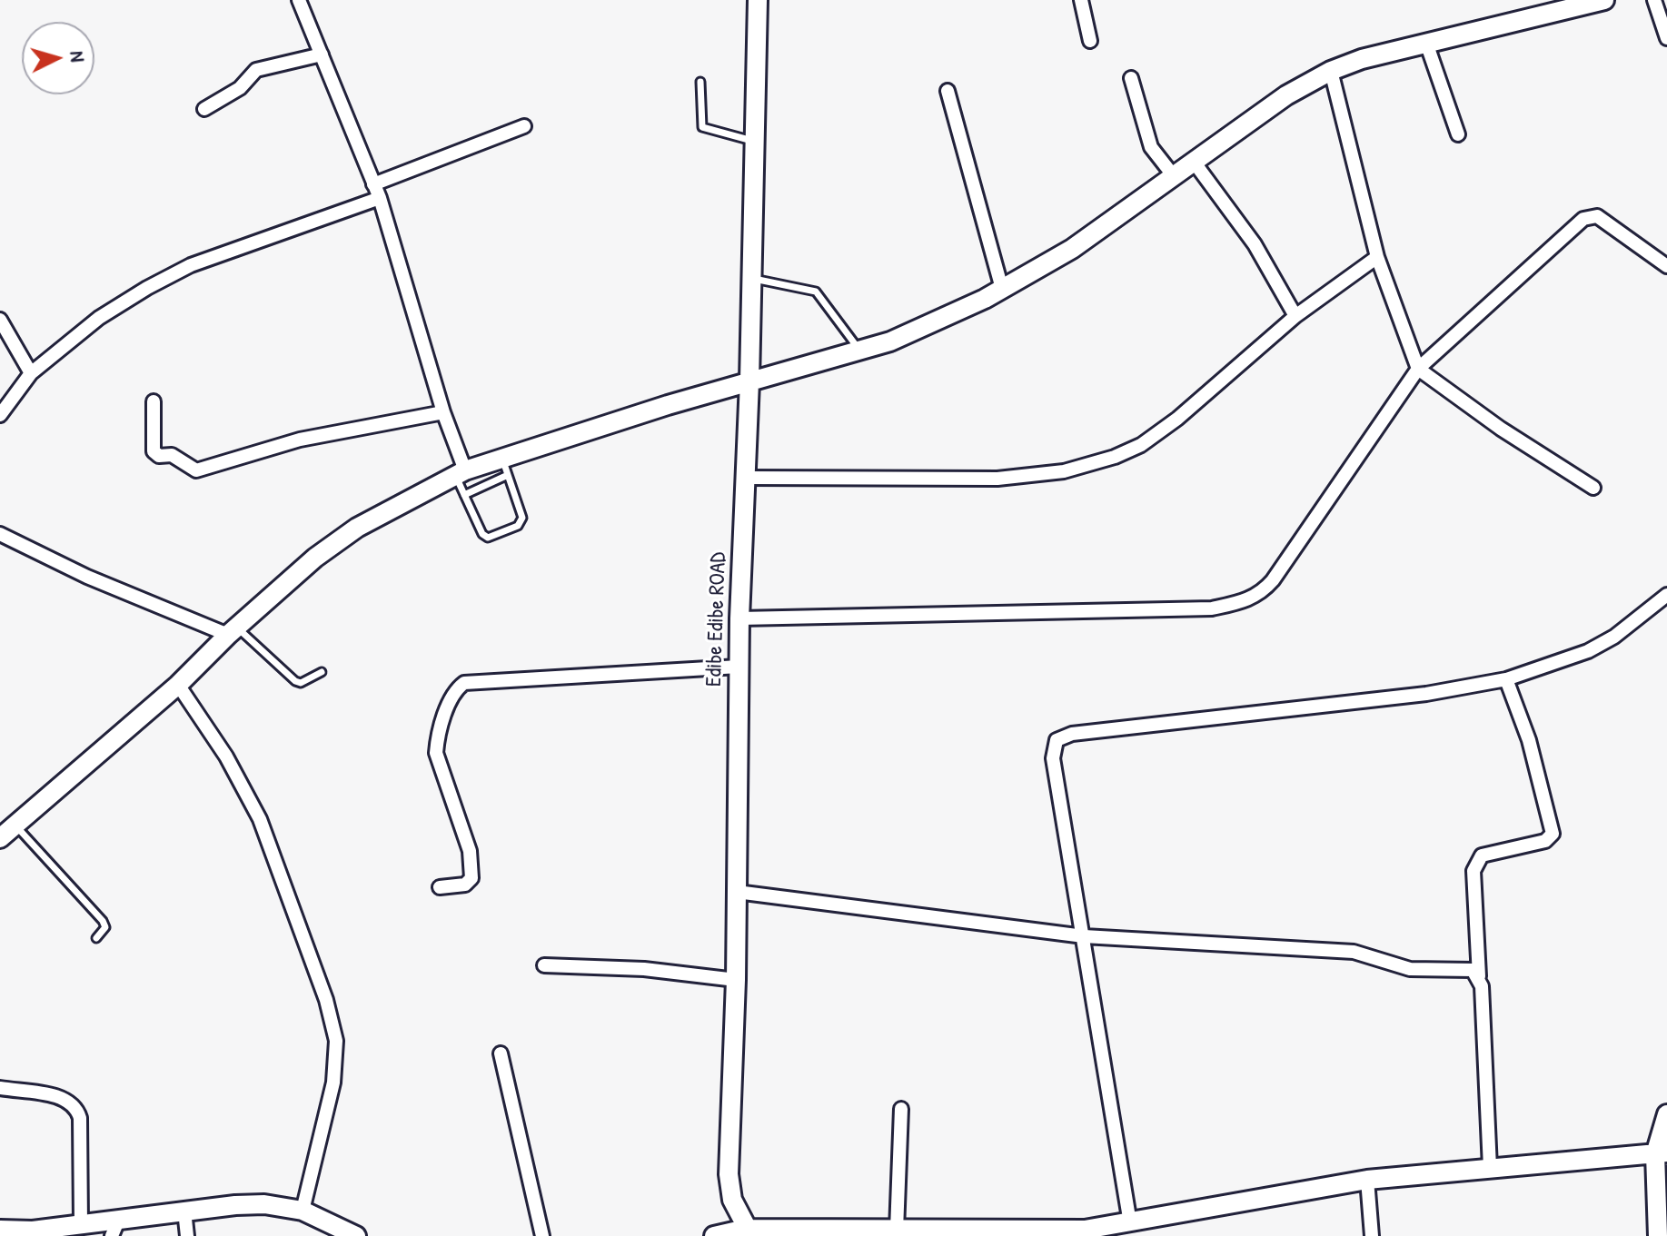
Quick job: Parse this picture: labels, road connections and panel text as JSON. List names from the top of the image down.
{
  "streets": {
    "street": ["Edibe Edibe ROAD"]
  },
  "north": "right"
}
